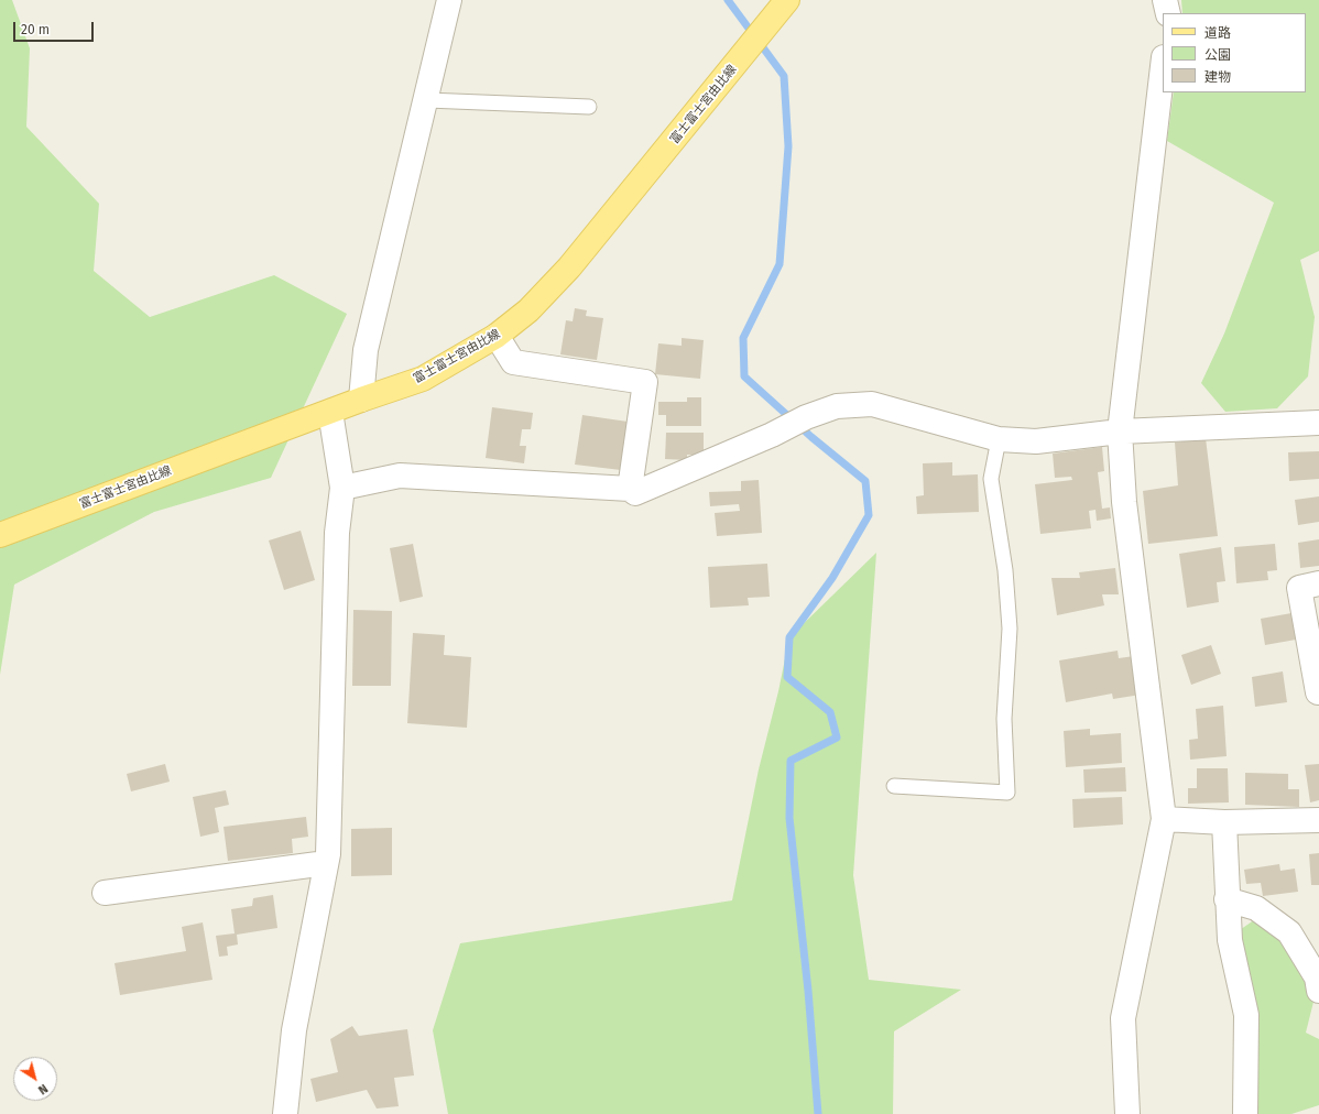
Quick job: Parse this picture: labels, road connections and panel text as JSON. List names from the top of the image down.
{
  "streets": {
    "main road": ["富士富士宮由比線"]
  },
  "legend": ["道路", "公園", "建物"],
  "scale_bar": "20 m",
  "north": "bottom right"
}
